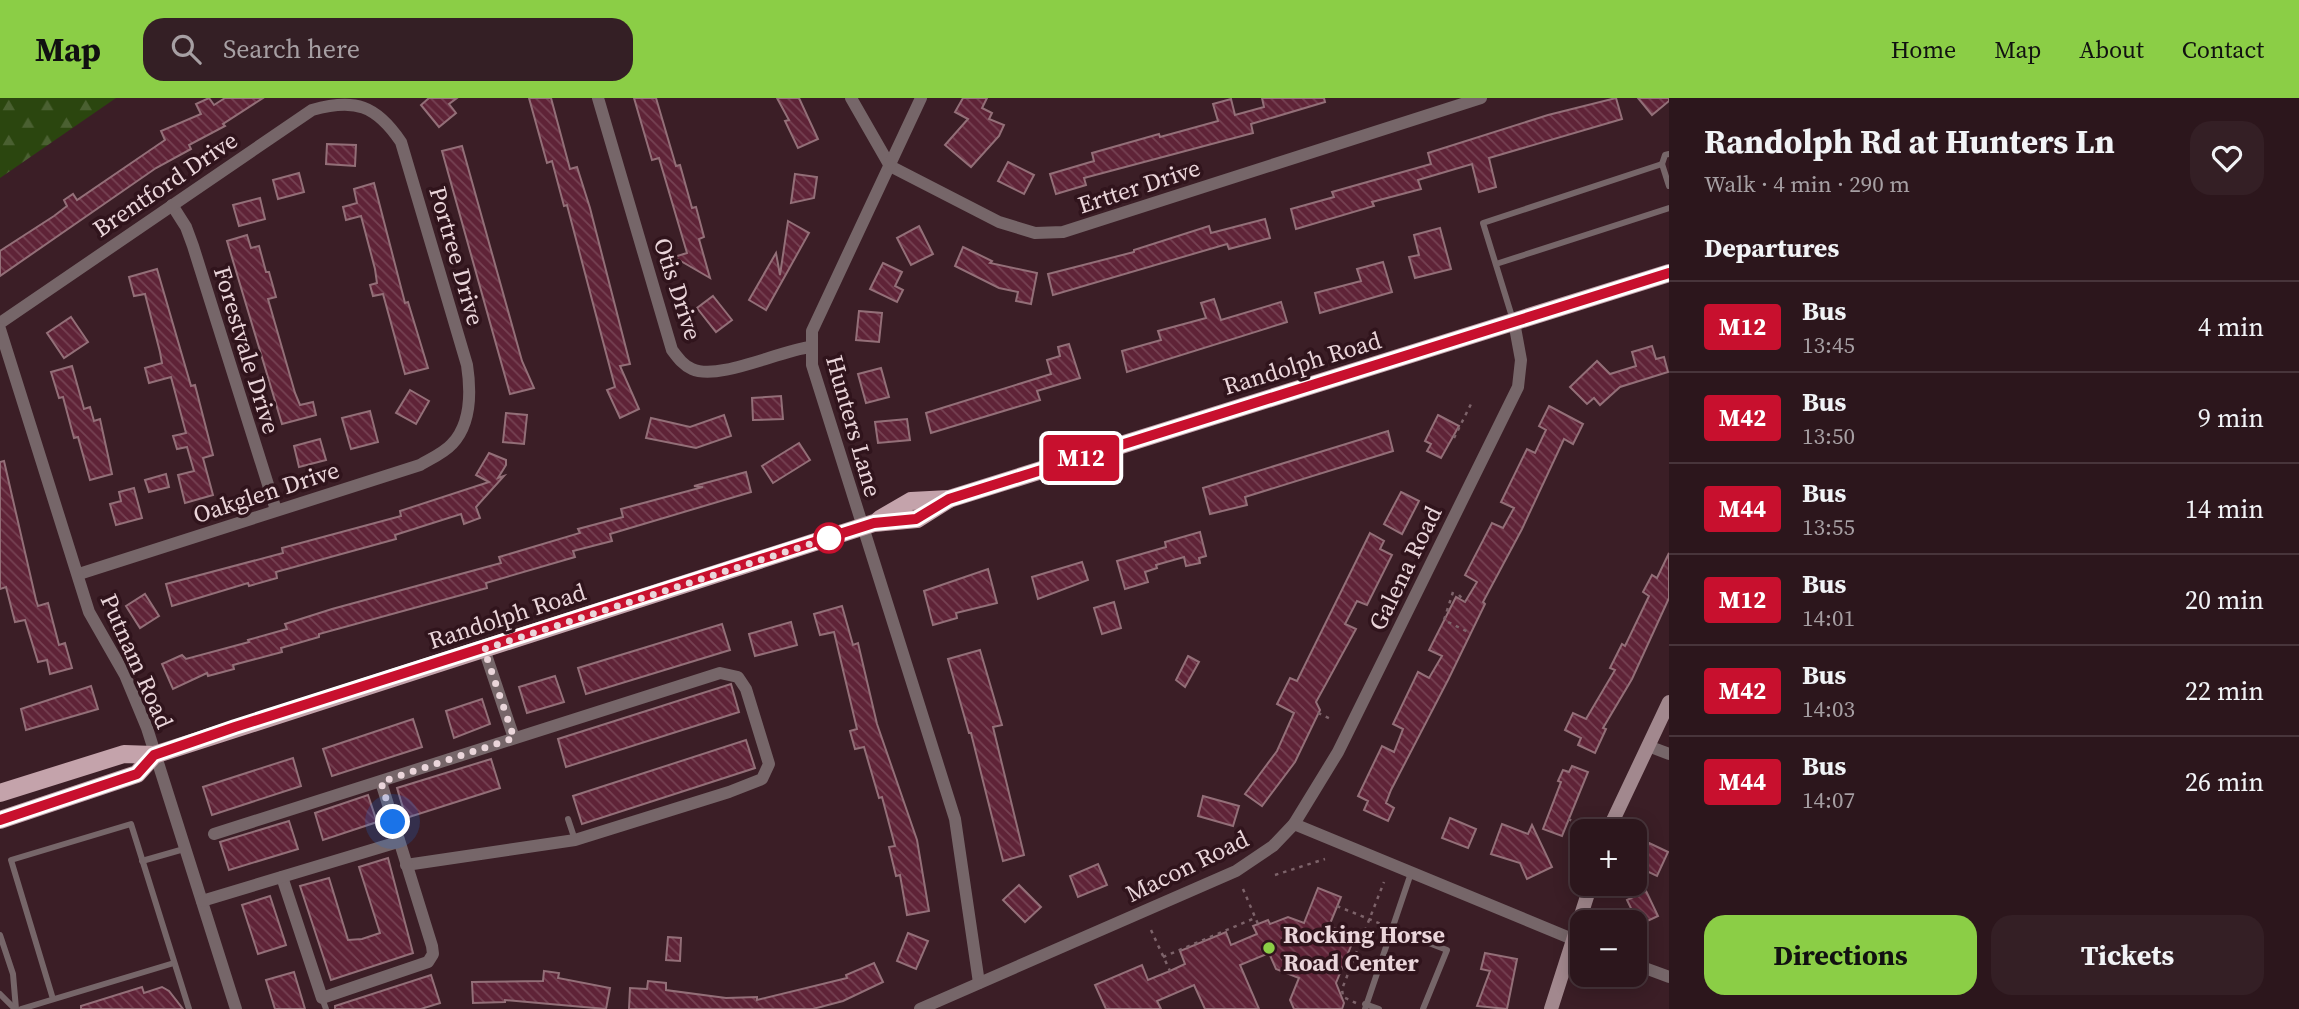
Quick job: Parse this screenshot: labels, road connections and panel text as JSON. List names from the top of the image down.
{
  "streets": {
    "main road": ["Randolph Road"],
    "street": [
      "Brentford Drive",
      "Ertter Drive",
      "Portree Drive",
      "Otis Drive",
      "Forestvale Drive",
      "Hunters Lane",
      "Oakglen Drive",
      "Galena Road",
      "Putnam Road",
      "Macon Road"
    ]
  },
  "crossings": [
    ["Brentford Drive", "Portree Drive"],
    ["Brentford Drive", "Forestvale Drive"],
    ["Ertter Drive", "Hunters Lane"],
    ["Portree Drive", "Oakglen Drive"],
    ["Otis Drive", "Hunters Lane"],
    ["Forestvale Drive", "Oakglen Drive"],
    ["Randolph Road", "Hunters Lane"],
    ["Randolph Road", "Galena Road"],
    ["Randolph Road", "Putnam Road"],
    ["Hunters Lane", "Macon Road"],
    ["Oakglen Drive", "Putnam Road"],
    ["Galena Road", "Macon Road"]
  ],
  "places": ["Rocking Horse Road Center"],
  "lines": ["bus line M12"],
  "page": {
    "header": "Map",
    "search": "Search here",
    "nav": [
      "Home",
      "Map",
      "About",
      "Contact"
    ],
    "on_map": "M12",
    "heading": [
      ["Randolph Rd at Hunters Ln", "Walk · 4 min · 290 m"],
      "Departures"
    ],
    "list": [
      {
        "mark": "M12",
        "name": "Bus",
        "note": "13:45",
        "value": "4 min"
      },
      {
        "mark": "M42",
        "name": "Bus",
        "note": "13:50",
        "value": "9 min"
      },
      {
        "mark": "M44",
        "name": "Bus",
        "note": "13:55",
        "value": "14 min"
      },
      {
        "mark": "M12",
        "name": "Bus",
        "note": "14:01",
        "value": "20 min"
      },
      {
        "mark": "M42",
        "name": "Bus",
        "note": "14:03",
        "value": "22 min"
      },
      {
        "mark": "M44",
        "name": "Bus",
        "note": "14:07",
        "value": "26 min"
      }
    ],
    "map_buttons": ["+", "−"],
    "buttons": ["Directions", "Tickets"]
  }
}
